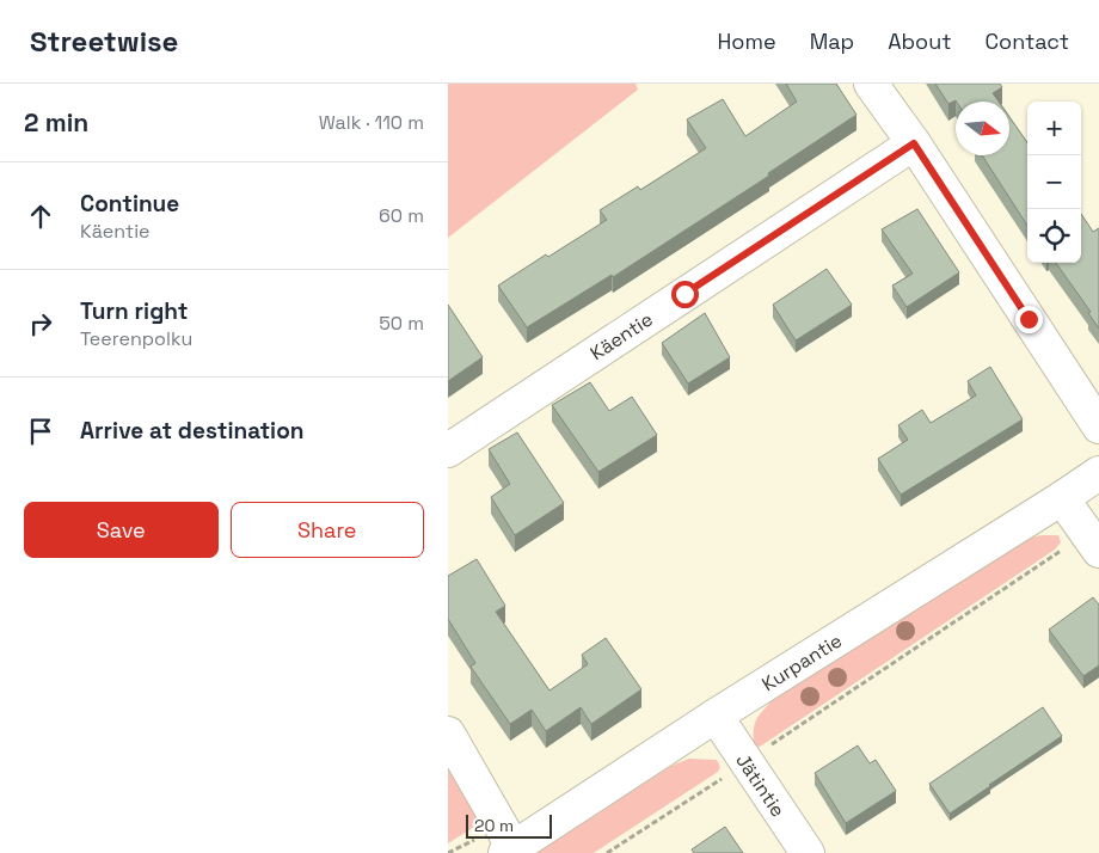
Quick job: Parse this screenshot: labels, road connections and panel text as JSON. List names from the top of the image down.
{
  "streets": {
    "street": ["Käentie", "Kurpantie", "Jätintie"]
  },
  "crossings": [
    ["Kurpantie", "Jätintie"]
  ],
  "scale_bar": "20 m",
  "north": "right",
  "page": {
    "header": "Streetwise",
    "nav": [
      "Home",
      "Map",
      "About",
      "Contact"
    ],
    "heading": ["2 min", "Walk · 110 m"],
    "map_buttons": ["+", "−"],
    "list": [
      ["Continue", "Käentie", "60 m"],
      ["Turn right", "Teerenpolku", "50 m"],
      "Arrive at destination"
    ],
    "buttons": ["Save", "Share"],
    "scale": "20 m"
  }
}
